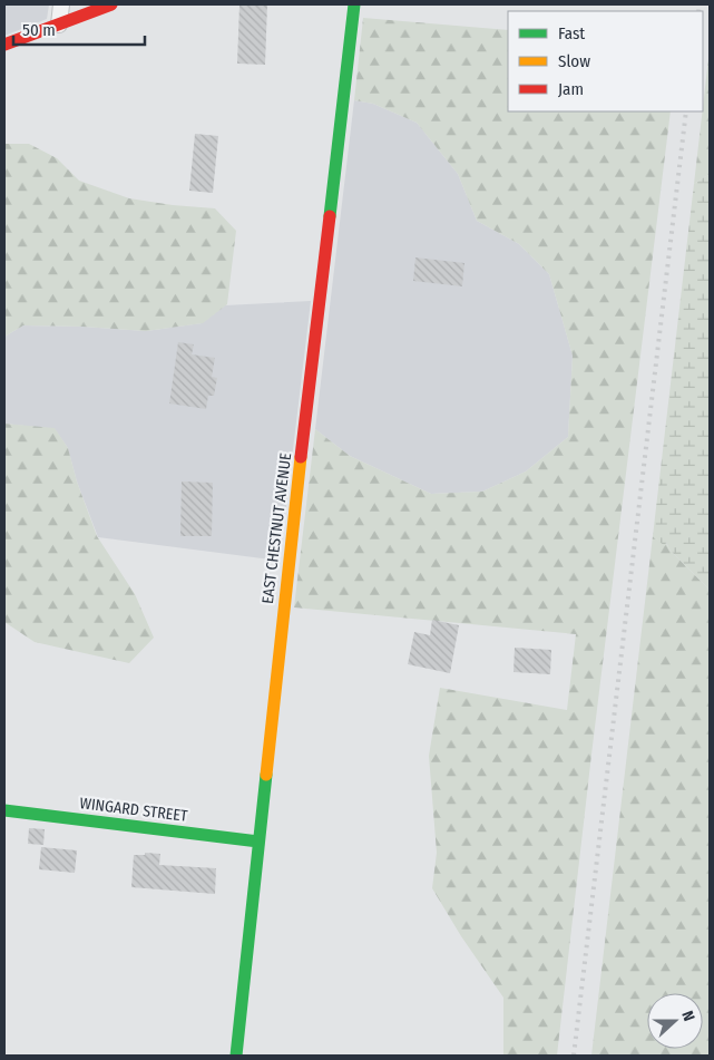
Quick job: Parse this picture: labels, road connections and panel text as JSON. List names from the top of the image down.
{
  "streets": {
    "street": ["EAST CHESTNUT AVENUE", "WINGARD STREET"]
  },
  "crossings": [
    ["EAST CHESTNUT AVENUE", "WINGARD STREET"]
  ],
  "legend": ["Fast", "Slow", "Jam"],
  "scale_bar": "50 m",
  "north": "right"
}
